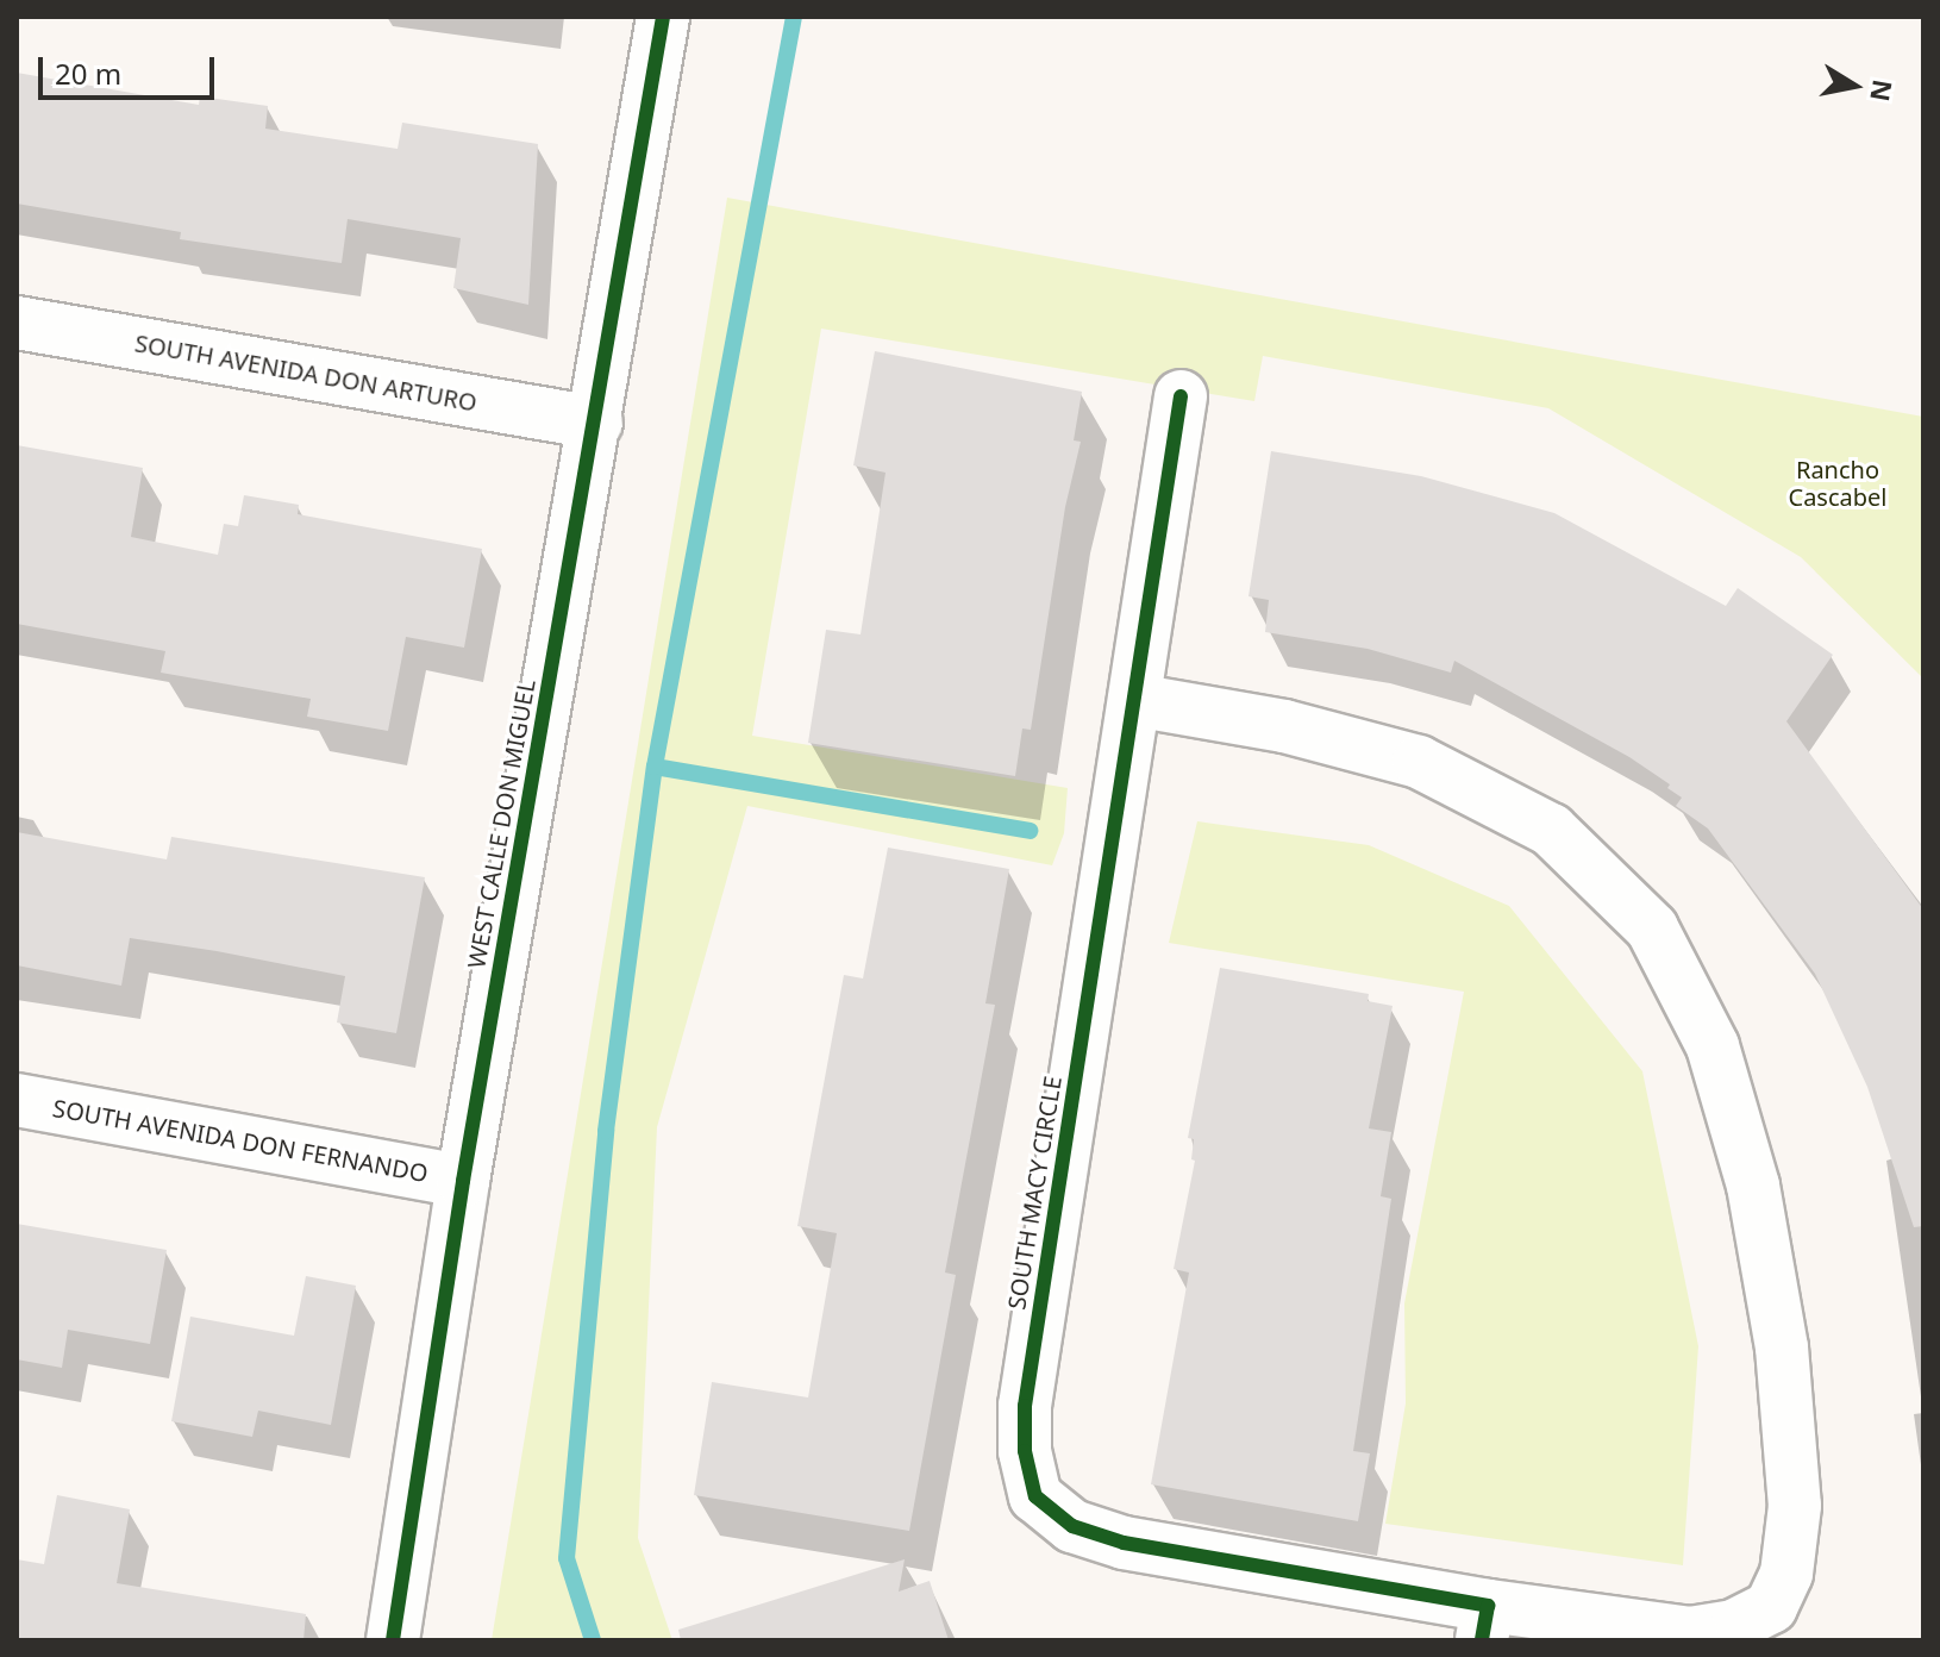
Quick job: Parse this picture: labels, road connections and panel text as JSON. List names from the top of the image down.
{
  "streets": {
    "street": [
      "SOUTH AVENIDA DON ARTURO",
      "WEST CALLE DON MIGUEL",
      "SOUTH AVENIDA DON FERNANDO",
      "SOUTH MACY CIRCLE"
    ]
  },
  "crossings": [
    ["SOUTH AVENIDA DON ARTURO", "WEST CALLE DON MIGUEL"],
    ["WEST CALLE DON MIGUEL", "SOUTH AVENIDA DON FERNANDO"]
  ],
  "parks": ["Rancho Cascabel"],
  "scale_bar": "20 m",
  "north": "right"
}
